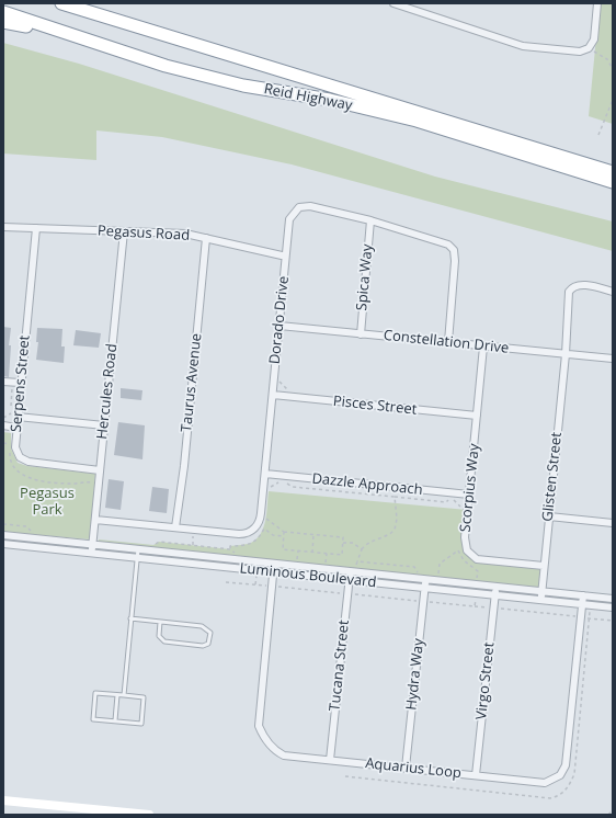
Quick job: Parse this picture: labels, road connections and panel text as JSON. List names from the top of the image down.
{
  "streets": {
    "highway": ["Reid Highway"],
    "street": [
      "Pegasus Road",
      "Spica Way",
      "Dorado Drive",
      "Constellation Drive",
      "Taurus Avenue",
      "Serpens Street",
      "Hercules Road",
      "Pisces Street",
      "Glisten Street",
      "Dazzle Approach",
      "Scorpius Way",
      "Luminous Boulevard",
      "Tucana Street",
      "Hydra Way",
      "Virgo Street",
      "Aquarius Loop"
    ]
  },
  "crossings": [
    ["Pegasus Road", "Taurus Avenue"],
    ["Pegasus Road", "Serpens Street"],
    ["Pegasus Road", "Hercules Road"],
    ["Spica Way", "Dorado Drive"],
    ["Spica Way", "Constellation Drive"],
    ["Dorado Drive", "Constellation Drive"],
    ["Dorado Drive", "Pisces Street"],
    ["Dorado Drive", "Dazzle Approach"],
    ["Constellation Drive", "Glisten Street"],
    ["Constellation Drive", "Scorpius Way"],
    ["Serpens Street", "Hercules Road"],
    ["Hercules Road", "Luminous Boulevard"],
    ["Pisces Street", "Scorpius Way"],
    ["Glisten Street", "Scorpius Way"],
    ["Glisten Street", "Luminous Boulevard"],
    ["Dazzle Approach", "Scorpius Way"],
    ["Luminous Boulevard", "Tucana Street"],
    ["Luminous Boulevard", "Hydra Way"],
    ["Luminous Boulevard", "Virgo Street"],
    ["Luminous Boulevard", "Aquarius Loop"],
    ["Tucana Street", "Aquarius Loop"],
    ["Hydra Way", "Aquarius Loop"],
    ["Virgo Street", "Aquarius Loop"]
  ],
  "parks": ["Pegasus Park"]
}
